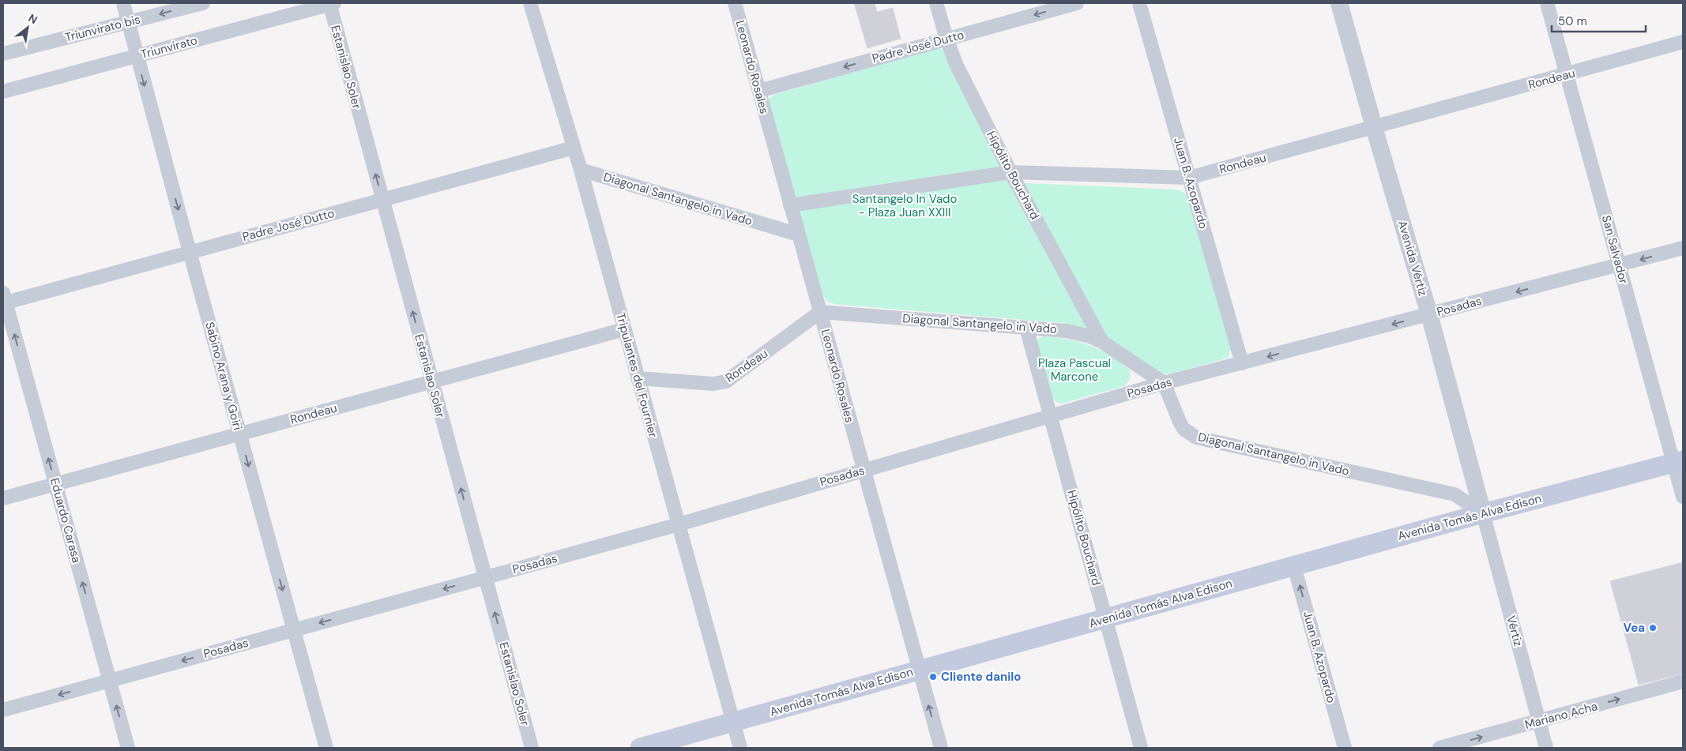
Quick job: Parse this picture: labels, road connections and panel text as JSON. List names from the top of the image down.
{
  "streets": {
    "main road": ["Avenida Tomás Alva Edison"],
    "street": [
      "Triunvirato bis",
      "Padre José Dutto",
      "Triunvirato",
      "Estanislao Soler",
      "Leonardo Rosales",
      "Rondeau",
      "Hipólito Bouchard",
      "Juan B. Azopardo",
      "Diagonal Santangelo in Vado",
      "San Salvador",
      "Avenida Vértiz",
      "Posadas",
      "Tripulantes del Fournier",
      "Sabino Arana y Goiri",
      "Eduardo Carasa",
      "Vértiz",
      "Mariano Acha"
    ]
  },
  "crossings": [
    ["Triunvirato bis", "Sabino Arana y Goiri"],
    ["Padre José Dutto", "Estanislao Soler"],
    ["Padre José Dutto", "Leonardo Rosales"],
    ["Padre José Dutto", "Hipólito Bouchard"],
    ["Padre José Dutto", "Tripulantes del Fournier"],
    ["Padre José Dutto", "Sabino Arana y Goiri"],
    ["Padre José Dutto", "Eduardo Carasa"],
    ["Triunvirato", "Estanislao Soler"],
    ["Triunvirato", "Sabino Arana y Goiri"],
    ["Estanislao Soler", "Rondeau"],
    ["Estanislao Soler", "Posadas"],
    ["Leonardo Rosales", "Rondeau"],
    ["Leonardo Rosales", "Diagonal Santangelo in Vado"],
    ["Leonardo Rosales", "Posadas"],
    ["Leonardo Rosales", "Avenida Tomás Alva Edison"],
    ["Rondeau", "Hipólito Bouchard"],
    ["Rondeau", "Juan B. Azopardo"],
    ["Rondeau", "Diagonal Santangelo in Vado"],
    ["Rondeau", "San Salvador"],
    ["Rondeau", "Avenida Vértiz"],
    ["Rondeau", "Tripulantes del Fournier"],
    ["Rondeau", "Sabino Arana y Goiri"],
    ["Rondeau", "Eduardo Carasa"],
    ["Hipólito Bouchard", "Diagonal Santangelo in Vado"],
    ["Hipólito Bouchard", "Posadas"],
    ["Hipólito Bouchard", "Avenida Tomás Alva Edison"],
    ["Juan B. Azopardo", "Posadas"],
    ["Juan B. Azopardo", "Avenida Tomás Alva Edison"],
    ["Diagonal Santangelo in Vado", "Avenida Vértiz"],
    ["Diagonal Santangelo in Vado", "Posadas"],
    ["Diagonal Santangelo in Vado", "Tripulantes del Fournier"],
    ["Diagonal Santangelo in Vado", "Avenida Tomás Alva Edison"],
    ["Diagonal Santangelo in Vado", "Vértiz"],
    ["San Salvador", "Posadas"],
    ["San Salvador", "Avenida Tomás Alva Edison"],
    ["Avenida Vértiz", "Posadas"],
    ["Avenida Vértiz", "Avenida Tomás Alva Edison"],
    ["Avenida Vértiz", "Vértiz"],
    ["Posadas", "Tripulantes del Fournier"],
    ["Posadas", "Sabino Arana y Goiri"],
    ["Posadas", "Eduardo Carasa"],
    ["Tripulantes del Fournier", "Avenida Tomás Alva Edison"],
    ["Avenida Tomás Alva Edison", "Vértiz"],
    ["Vértiz", "Mariano Acha"]
  ],
  "one_way": [
    "Triunvirato bis",
    "Padre José Dutto",
    "Estanislao Soler",
    "Posadas",
    "Sabino Arana y Goiri",
    "Eduardo Carasa",
    "Mariano Acha"
  ],
  "parks": ["Santangelo In Vado - Plaza Juan XXIII", "Plaza Pascual Marcone"],
  "places": ["Vea", "Cliente danilo"],
  "scale_bar": "50 m",
  "north": "top right"
}
